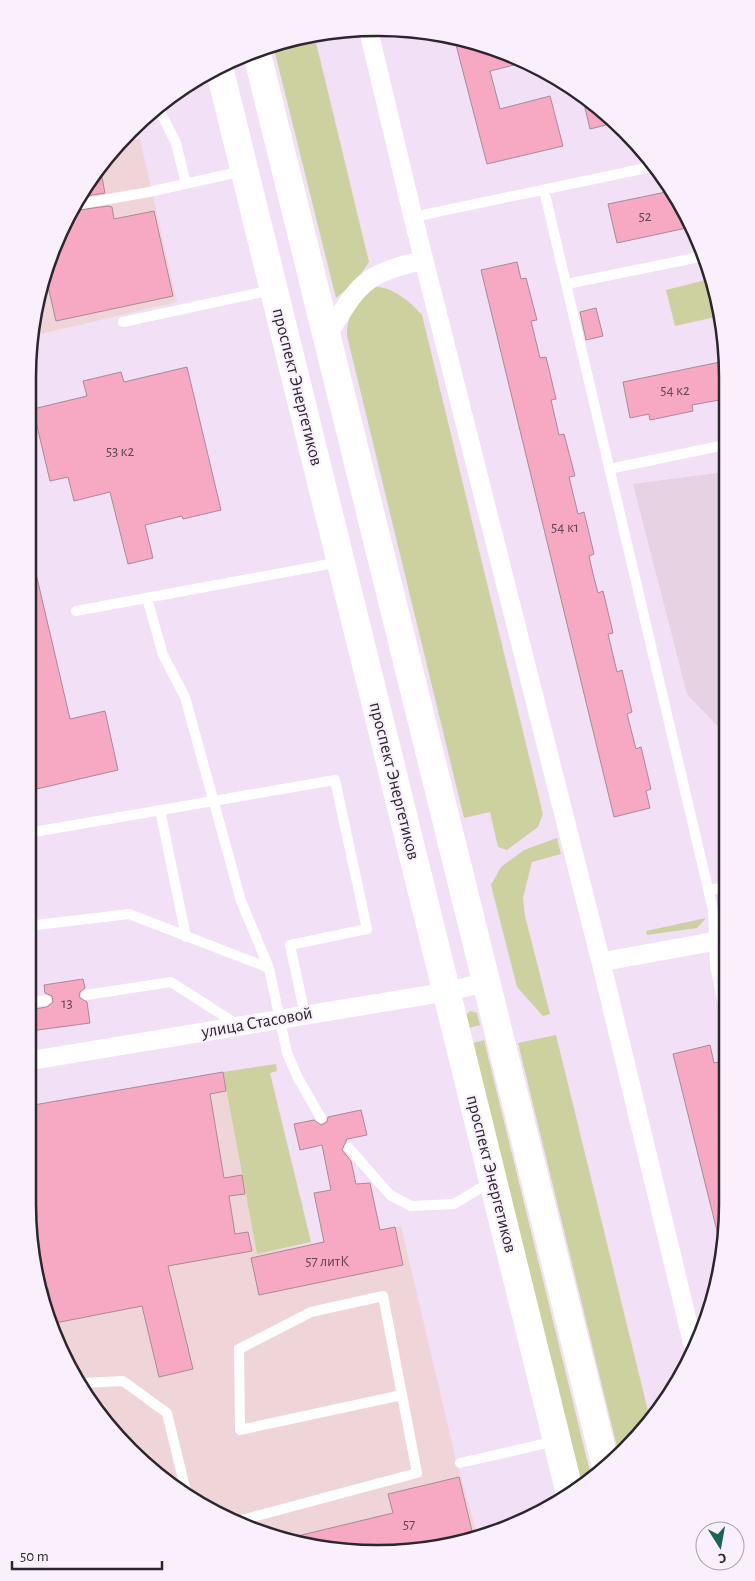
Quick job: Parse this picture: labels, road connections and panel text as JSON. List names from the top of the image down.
{
  "streets": {
    "main road": ["проспект Энергетиков"],
    "street": ["улица Стасовой"]
  },
  "crossings": [
    ["проспект Энергетиков", "улица Стасовой"]
  ],
  "house_numbers": [
    "52",
    "54 к2",
    "53 к2",
    "54 к1",
    "13",
    "57 литК",
    "57"
  ],
  "scale_bar": "50 m",
  "north": "bottom"
}
